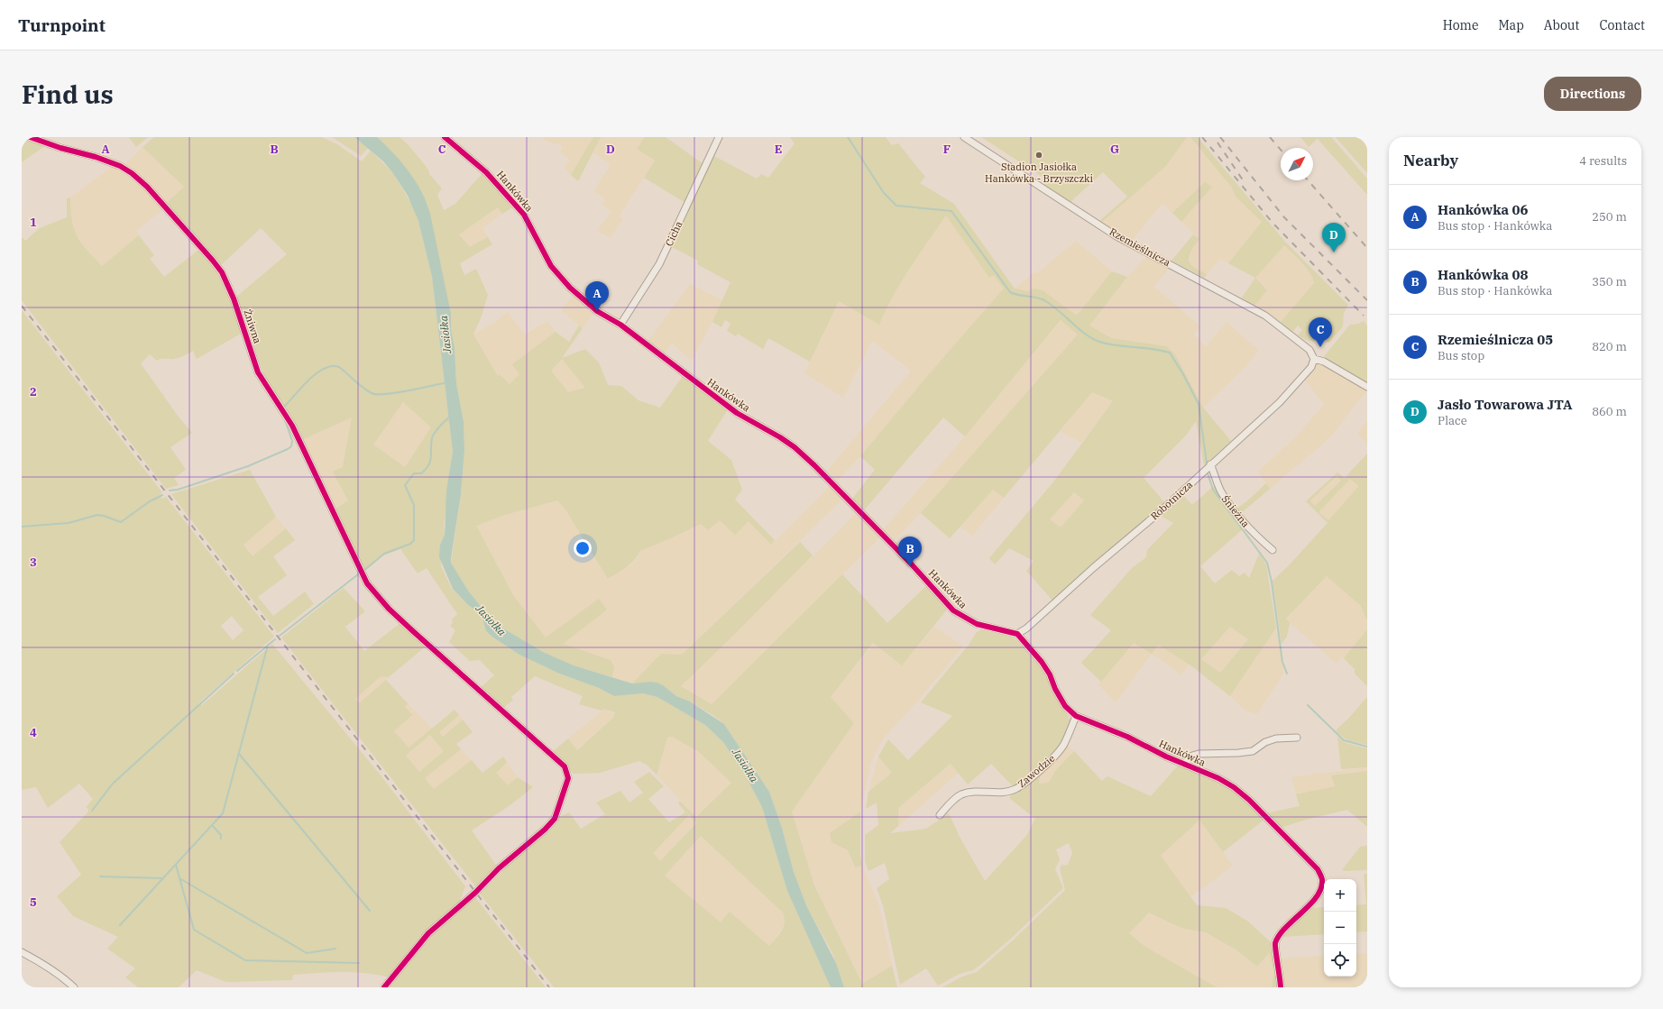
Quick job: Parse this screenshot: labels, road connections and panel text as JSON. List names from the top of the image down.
{
  "streets": {
    "street": [
      "Hankówka",
      "Cicha",
      "Rzemieślnicza",
      "Żniwna",
      "Robotnicza",
      "Śnieżna",
      "Zawodzie"
    ]
  },
  "crossings": [
    ["Hankówka", "Cicha"],
    ["Hankówka", "Robotnicza"],
    ["Hankówka", "Zawodzie"],
    ["Rzemieślnicza", "Robotnicza"],
    ["Robotnicza", "Śnieżna"]
  ],
  "water": ["Jasiołka"],
  "places": ["Stadion Jasiołka Hankówka - Brzyszczki"],
  "north": "top right",
  "page": {
    "header": "Turnpoint",
    "nav": [
      "Home",
      "Map",
      "About",
      "Contact"
    ],
    "buttons": "Directions",
    "title": "Find us",
    "heading": ["Nearby", "4 results"],
    "list": [
      {
        "mark": "A",
        "name": "Hankówka 06",
        "note": "Bus stop · Hankówka",
        "value": "250 m"
      },
      {
        "mark": "B",
        "name": "Hankówka 08",
        "note": "Bus stop · Hankówka",
        "value": "350 m"
      },
      {
        "mark": "C",
        "name": "Rzemieślnicza 05",
        "note": "Bus stop",
        "value": "820 m"
      },
      {
        "mark": "D",
        "name": "Jasło Towarowa JTA",
        "note": "Place",
        "value": "860 m"
      }
    ],
    "pins": [
      "D",
      "A",
      "C",
      "B"
    ],
    "map_buttons": ["+", "−"]
  },
  "grid": {
    "columns": [
      "A",
      "B",
      "C",
      "D",
      "E",
      "F",
      "G"
    ],
    "rows": [
      "1",
      "2",
      "3",
      "4",
      "5"
    ]
  }
}
